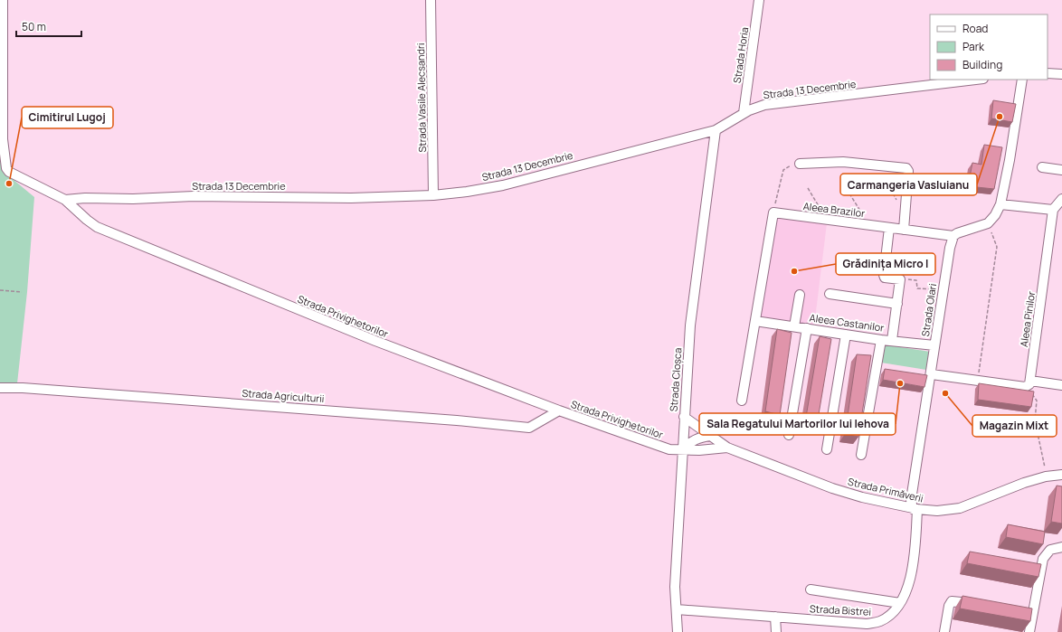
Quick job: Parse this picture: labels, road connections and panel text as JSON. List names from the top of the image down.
{
  "streets": {
    "street": [
      "Strada Horia",
      "Strada 13 Decembrie",
      "Strada Vasile Alecsandri",
      "Aleea Brazilor",
      "Strada Olari",
      "Strada Privighetorilor",
      "Aleea Pinilor",
      "Aleea Castanilor",
      "Strada Cloșca",
      "Strada Agriculturii",
      "Strada Primăverii",
      "Strada Bistrei"
    ]
  },
  "crossings": [
    ["Strada Horia", "Strada 13 Decembrie"],
    ["Strada 13 Decembrie", "Strada Vasile Alecsandri"],
    ["Strada 13 Decembrie", "Strada Privighetorilor"],
    ["Strada 13 Decembrie", "Strada Cloșca"],
    ["Aleea Brazilor", "Strada Olari"],
    ["Strada Olari", "Aleea Castanilor"],
    ["Strada Olari", "Strada Primăverii"],
    ["Strada Olari", "Strada Bistrei"],
    ["Strada Privighetorilor", "Strada Cloșca"],
    ["Strada Privighetorilor", "Strada Agriculturii"],
    ["Strada Privighetorilor", "Strada Primăverii"],
    ["Strada Cloșca", "Strada Primăverii"],
    ["Strada Cloșca", "Strada Bistrei"],
    ["Strada Primăverii", "Strada Bistrei"]
  ],
  "places": [
    "Carmangeria Vasluianu",
    "Cimitirul Lugoj",
    "Grădinița Micro I",
    "Sala Regatului Martorilor lui Iehova",
    "Magazin Mixt"
  ],
  "legend": ["Road", "Park", "Building"],
  "scale_bar": "50 m"
}
